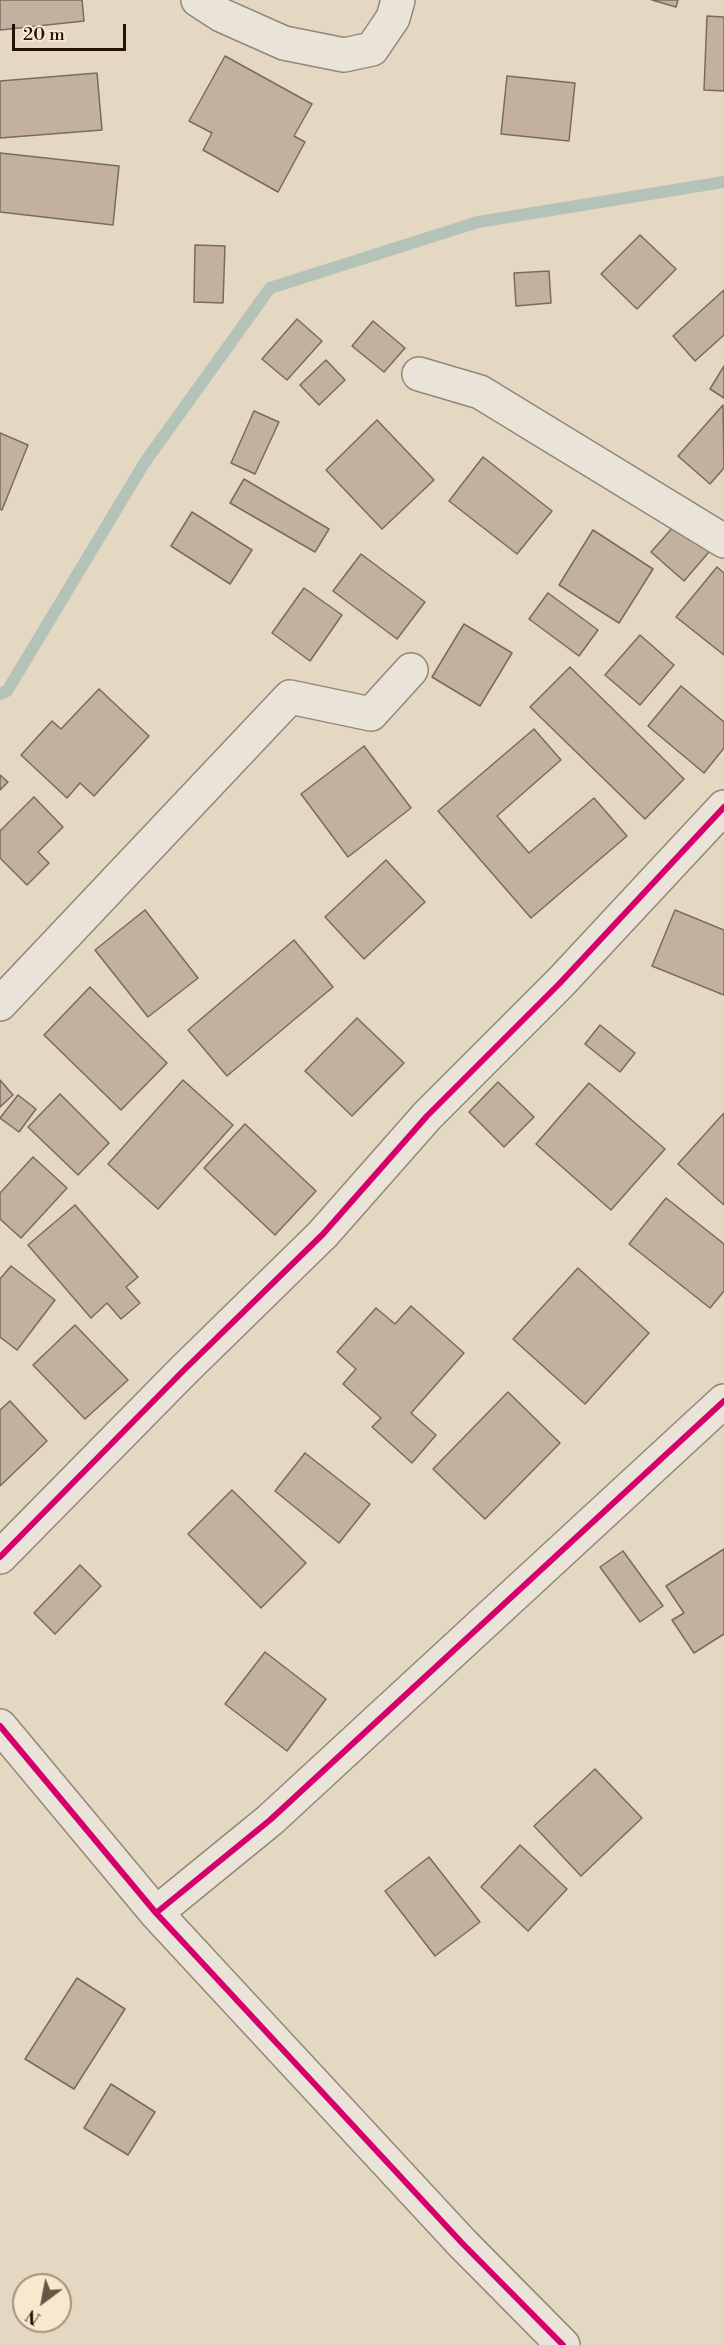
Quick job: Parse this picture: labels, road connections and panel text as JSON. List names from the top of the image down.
{
  "scale_bar": "20 m",
  "north": "bottom left"
}
